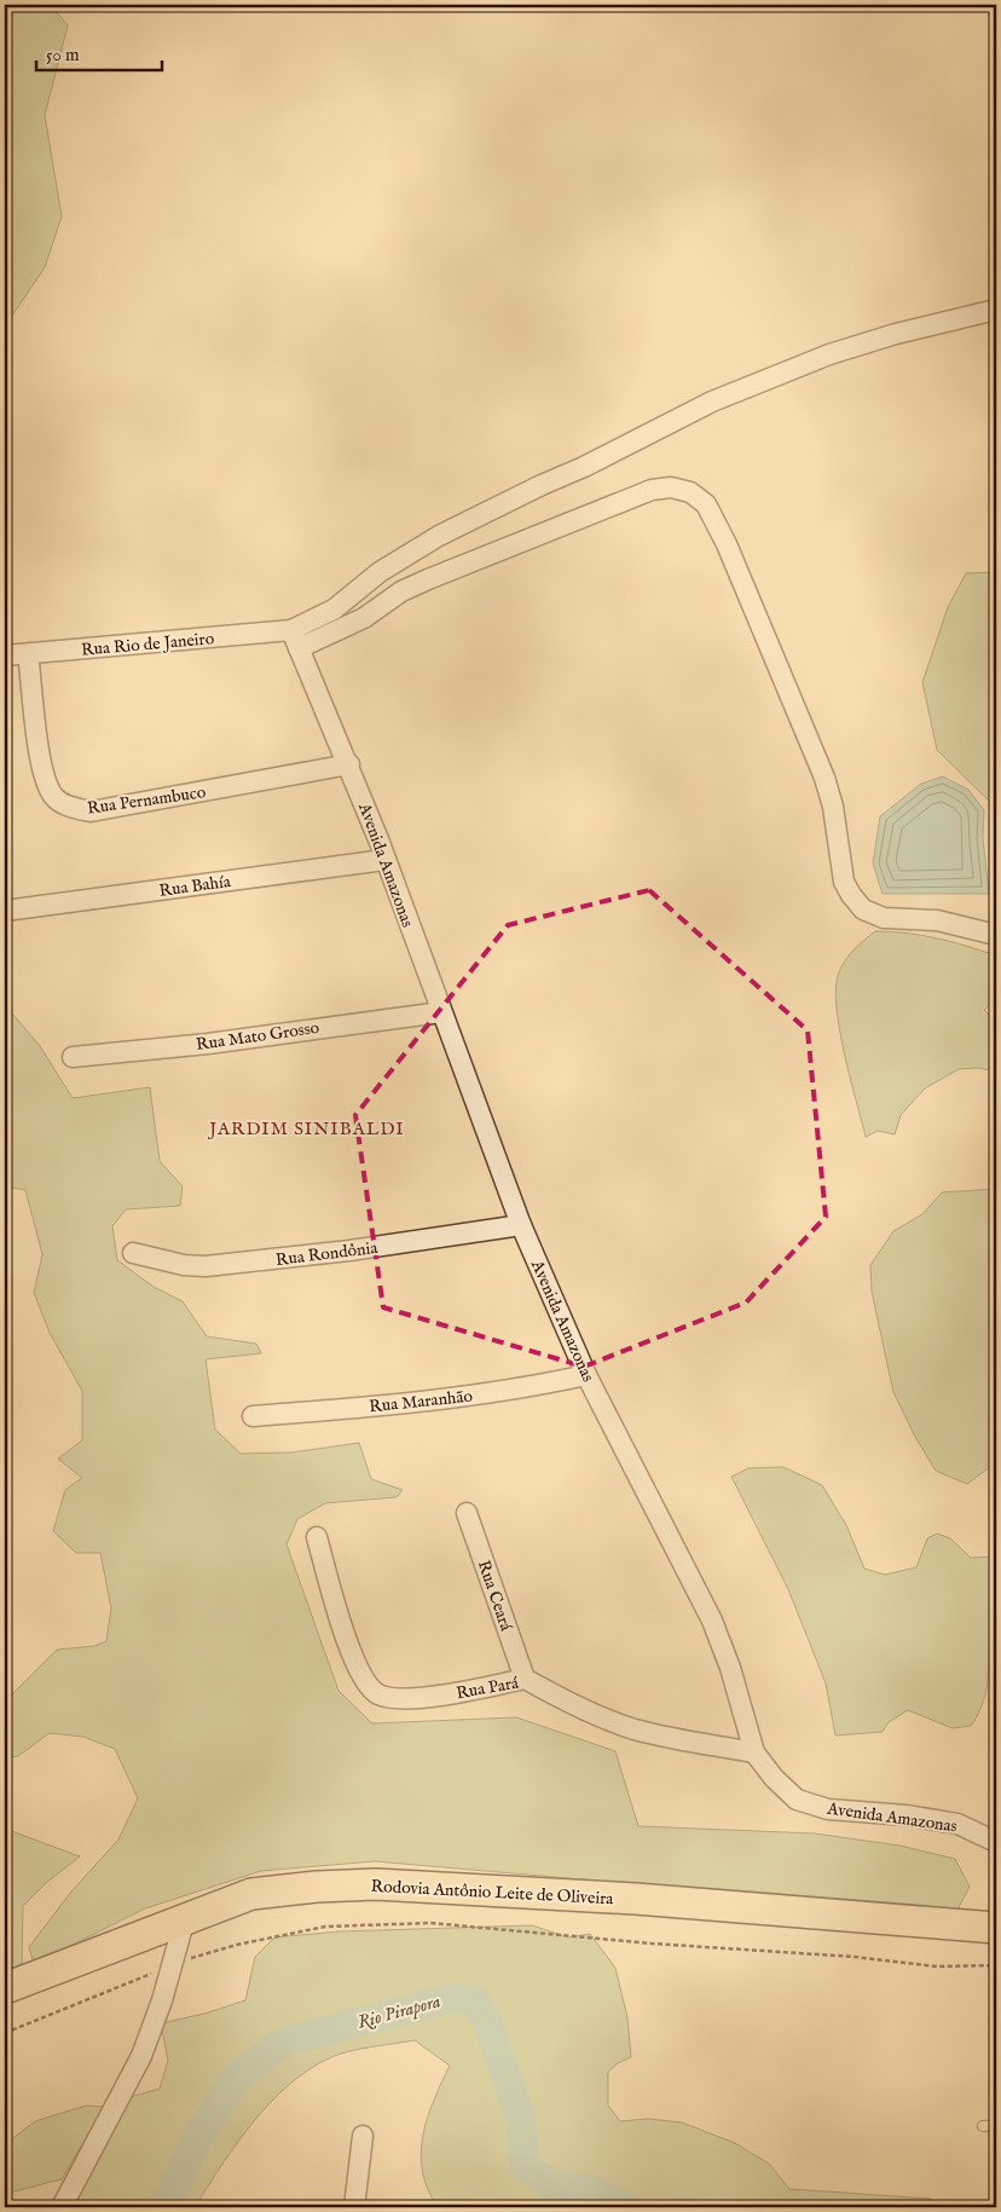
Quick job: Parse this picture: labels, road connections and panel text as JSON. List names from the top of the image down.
{
  "streets": {
    "main road": ["Rodovia Antônio Leite de Oliveira"],
    "street": [
      "Rua Rio de Janeiro",
      "Rua Pernambuco",
      "Avenida Amazonas",
      "Rua Bahía",
      "Rua Mato Grosso",
      "Rua Rondônia",
      "Rua Maranhão",
      "Rua Ceará",
      "Rua Pará"
    ]
  },
  "crossings": [
    ["Rua Rio de Janeiro", "Rua Pernambuco"],
    ["Rua Rio de Janeiro", "Avenida Amazonas"],
    ["Rua Pernambuco", "Avenida Amazonas"],
    ["Avenida Amazonas", "Rua Bahía"],
    ["Avenida Amazonas", "Rua Mato Grosso"],
    ["Avenida Amazonas", "Rua Rondônia"],
    ["Avenida Amazonas", "Rua Maranhão"],
    ["Avenida Amazonas", "Rua Pará"],
    ["Rua Ceará", "Rua Pará"]
  ],
  "districts": ["JARDIM SINIBALDI"],
  "water": ["Rio Pirapora"],
  "scale_bar": "50 m"
}
